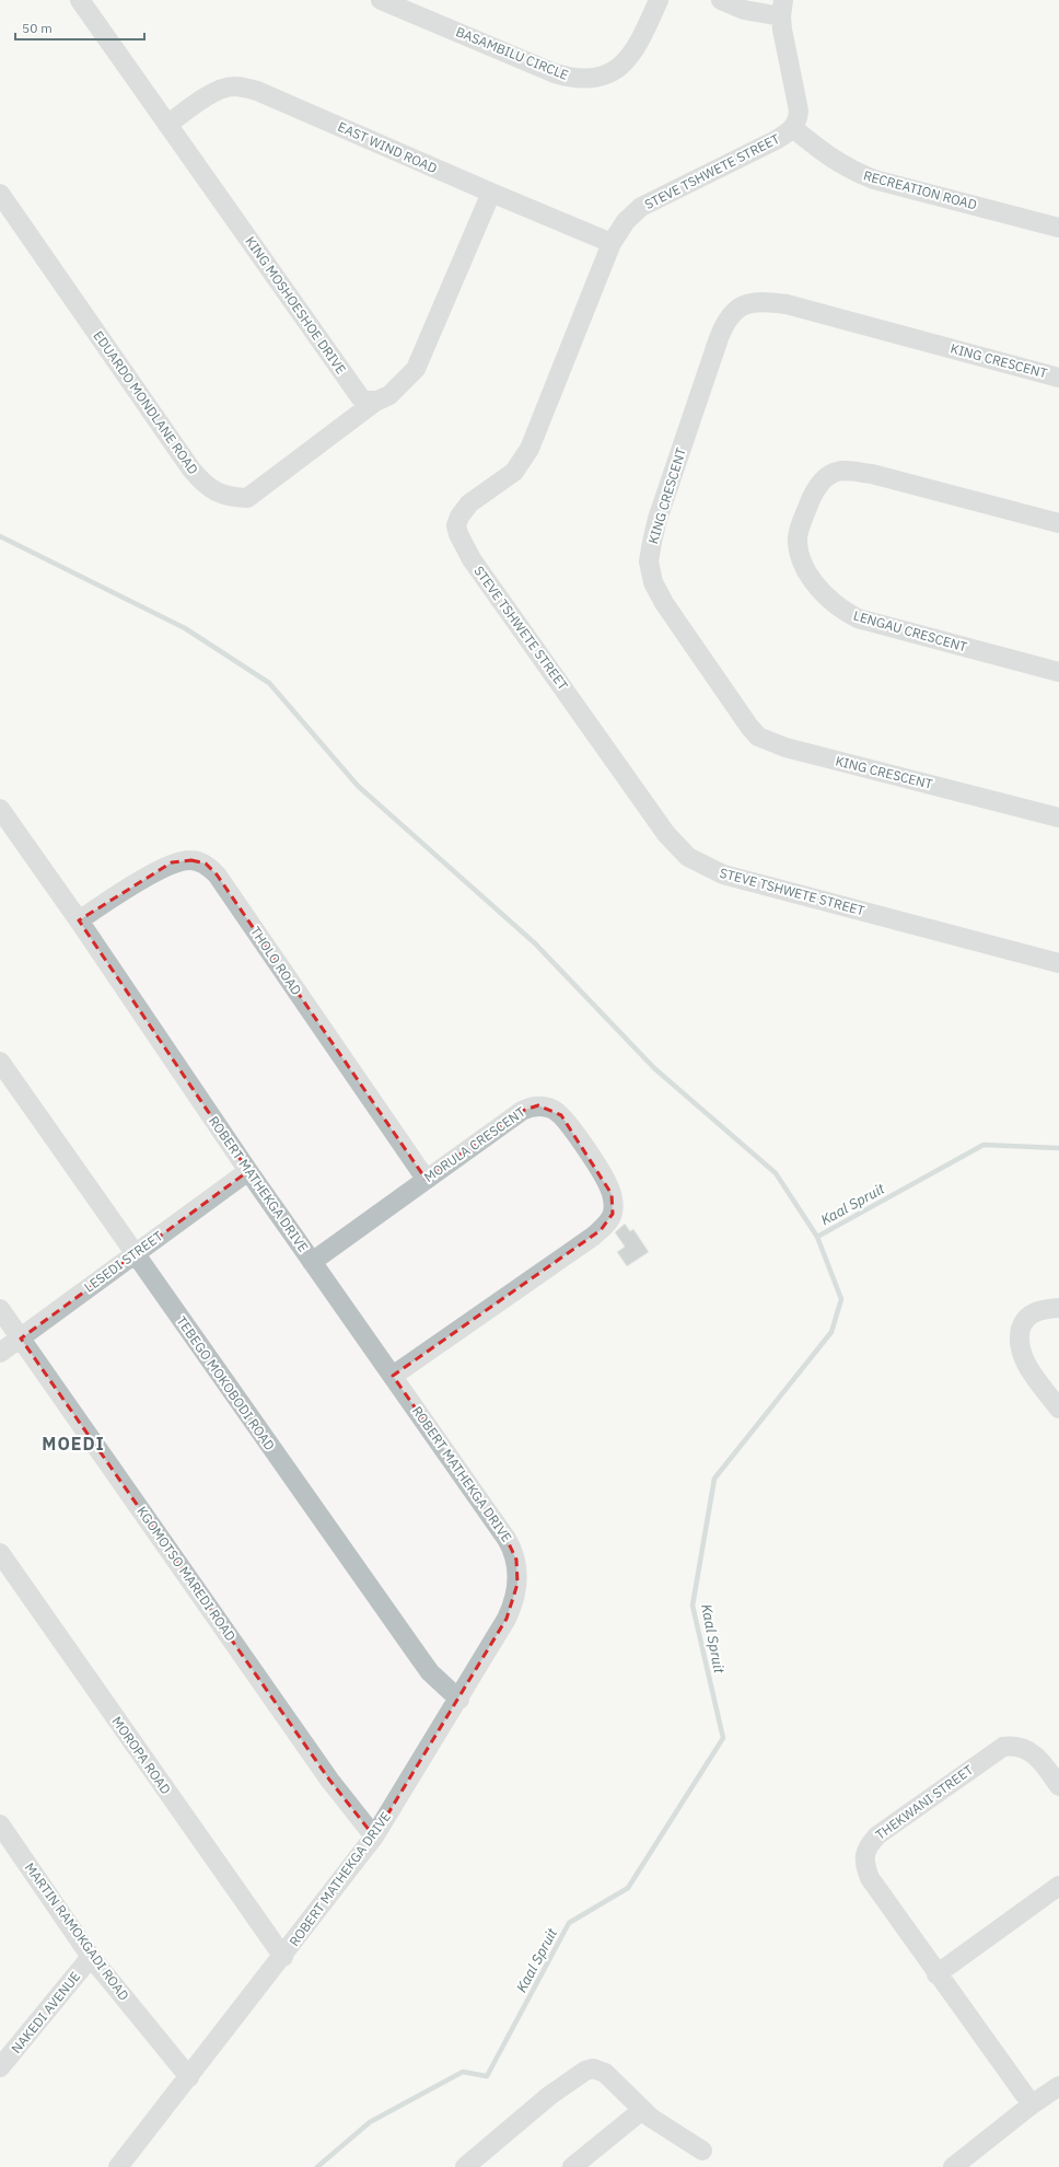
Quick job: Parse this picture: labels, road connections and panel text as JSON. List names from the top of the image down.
{
  "streets": {
    "street": [
      "BASAMBILU CIRCLE",
      "EAST WIND ROAD",
      "STEVE TSHWETE STREET",
      "RECREATION ROAD",
      "KING MOSHOESHOE DRIVE",
      "KING CRESCENT",
      "EDUARDO MONDLANE ROAD",
      "LENGAU CRESCENT",
      "THOLO ROAD",
      "MORULA CRESCENT",
      "ROBERT MATHEKGA DRIVE",
      "LESEDI STREET",
      "TEBEGO MOKOBODI ROAD",
      "KGOMOTSO MAREDI ROAD",
      "MOROPA ROAD",
      "THEKWANI STREET",
      "MARTIN RAMOKGADI ROAD",
      "NAKEDI AVENUE"
    ]
  },
  "crossings": [
    ["EAST WIND ROAD", "STEVE TSHWETE STREET"],
    ["EAST WIND ROAD", "KING MOSHOESHOE DRIVE"],
    ["STEVE TSHWETE STREET", "RECREATION ROAD"],
    ["KING MOSHOESHOE DRIVE", "EDUARDO MONDLANE ROAD"],
    ["THOLO ROAD", "MORULA CRESCENT"],
    ["THOLO ROAD", "ROBERT MATHEKGA DRIVE"],
    ["MORULA CRESCENT", "ROBERT MATHEKGA DRIVE"],
    ["ROBERT MATHEKGA DRIVE", "LESEDI STREET"],
    ["ROBERT MATHEKGA DRIVE", "TEBEGO MOKOBODI ROAD"],
    ["ROBERT MATHEKGA DRIVE", "KGOMOTSO MAREDI ROAD"],
    ["ROBERT MATHEKGA DRIVE", "MOROPA ROAD"],
    ["ROBERT MATHEKGA DRIVE", "MARTIN RAMOKGADI ROAD"],
    ["LESEDI STREET", "TEBEGO MOKOBODI ROAD"],
    ["LESEDI STREET", "KGOMOTSO MAREDI ROAD"],
    ["MARTIN RAMOKGADI ROAD", "NAKEDI AVENUE"]
  ],
  "districts": ["MOEDI"],
  "water": ["Kaal Spruit"],
  "scale_bar": "50 m"
}
